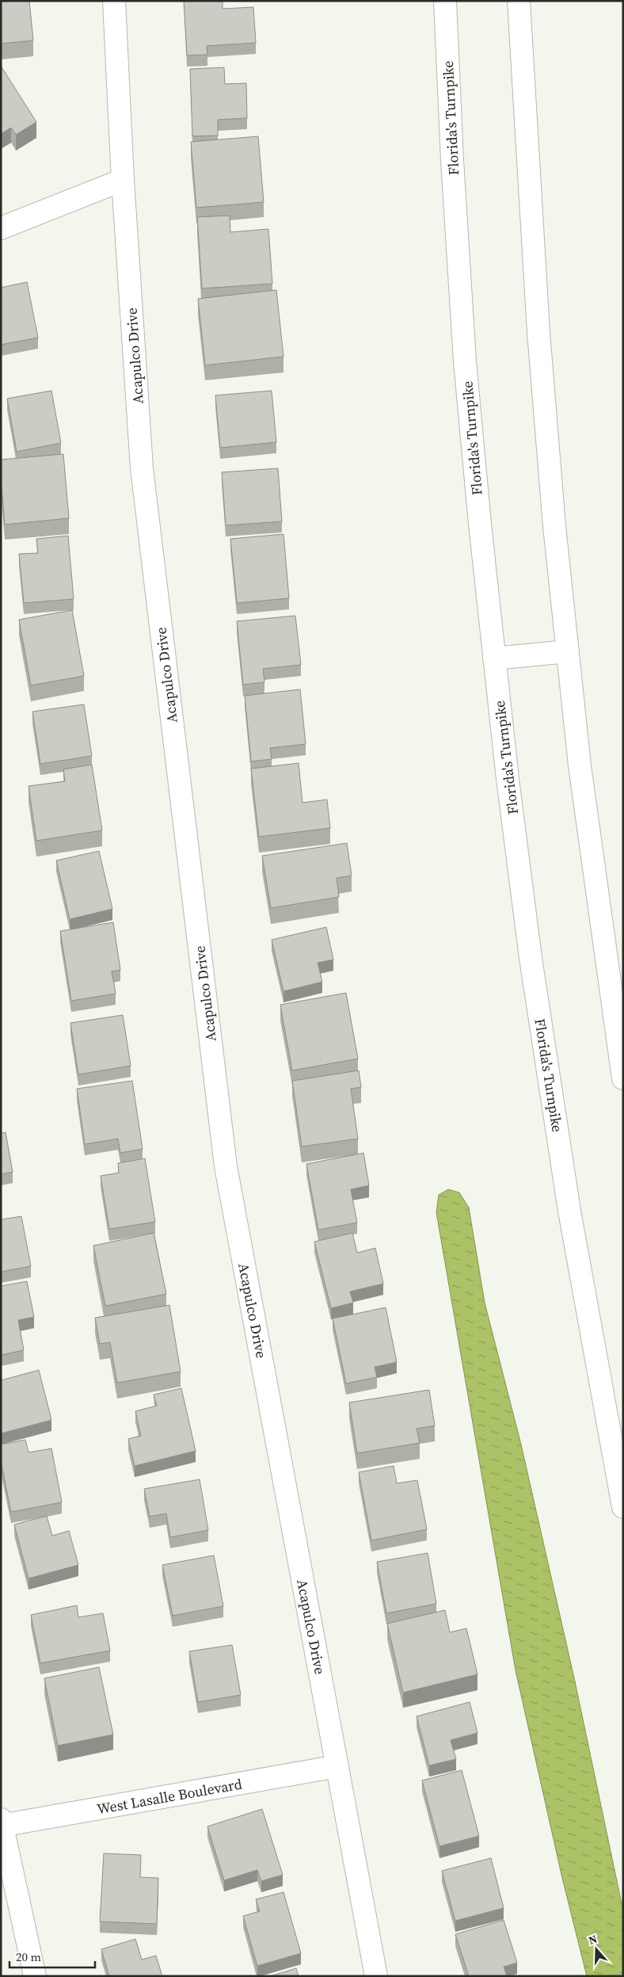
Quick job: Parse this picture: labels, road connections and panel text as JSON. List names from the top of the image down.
{
  "streets": {
    "main road": ["Florida's Turnpike", "Acapulco Drive", "West Lasalle Boulevard"]
  },
  "crossings": [
    ["Acapulco Drive", "West Lasalle Boulevard"]
  ],
  "scale_bar": "20 m",
  "north": "top"
}
